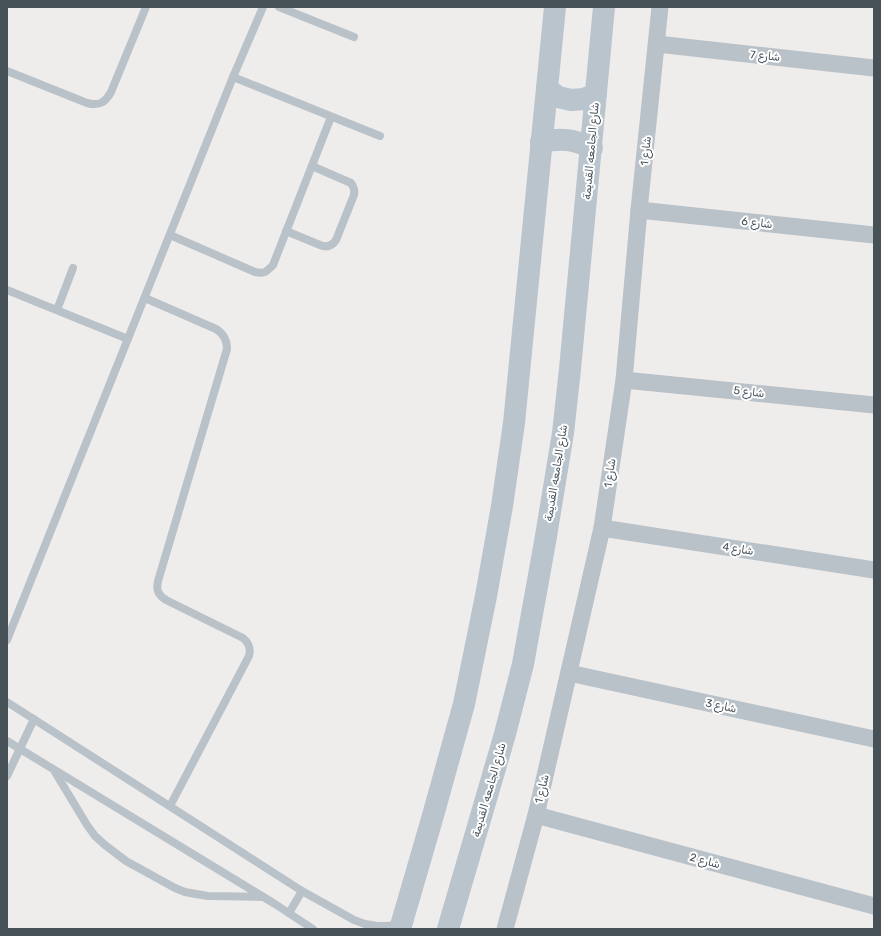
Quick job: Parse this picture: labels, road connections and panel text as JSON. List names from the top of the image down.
{
  "streets": {
    "main road": ["شارع الجامعه القديمة"],
    "street": [
      "شارع 7",
      "شارع 1",
      "شارع 6",
      "شارع 5",
      "شارع 4",
      "شارع 3",
      "شارع 2"
    ]
  },
  "crossings": [
    ["شارع 7", "شارع 1"],
    ["شارع 1", "شارع 6"],
    ["شارع 1", "شارع 5"],
    ["شارع 1", "شارع 4"],
    ["شارع 1", "شارع 3"],
    ["شارع 1", "شارع 2"]
  ]
}
